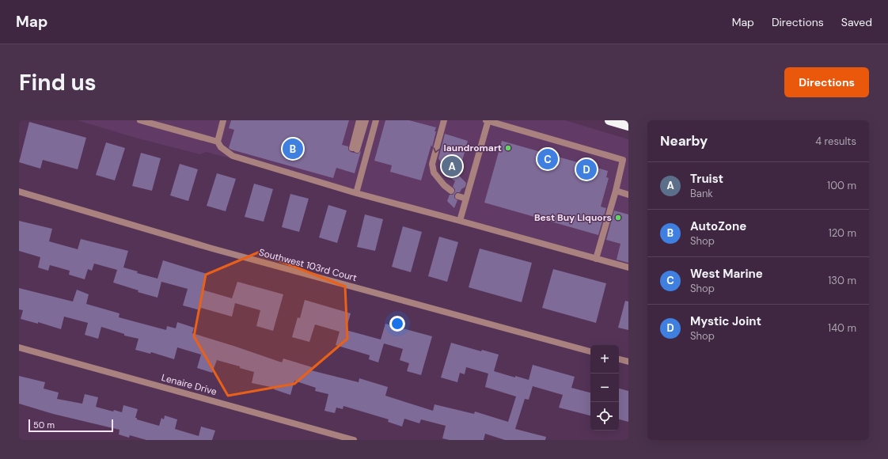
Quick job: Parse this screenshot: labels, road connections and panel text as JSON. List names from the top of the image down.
{
  "streets": {
    "street": ["Southwest 103rd Court", "Lenaire Drive"]
  },
  "places": ["laundromart", "Best Buy Liquors"],
  "scale_bar": "50 m",
  "page": {
    "header": "Map",
    "nav": ["Map", "Directions", "Saved"],
    "buttons": "Directions",
    "title": "Find us",
    "heading": ["Nearby", "4 results"],
    "pins": [
      "B",
      "C",
      "A",
      "D"
    ],
    "list": [
      {
        "mark": "A",
        "name": "Truist",
        "note": "Bank",
        "value": "100 m"
      },
      {
        "mark": "B",
        "name": "AutoZone",
        "note": "Shop",
        "value": "120 m"
      },
      {
        "mark": "C",
        "name": "West Marine",
        "note": "Shop",
        "value": "130 m"
      },
      {
        "mark": "D",
        "name": "Mystic Joint",
        "note": "Shop",
        "value": "140 m"
      }
    ],
    "map_buttons": ["+", "−"],
    "scale": "50 m"
  }
}
